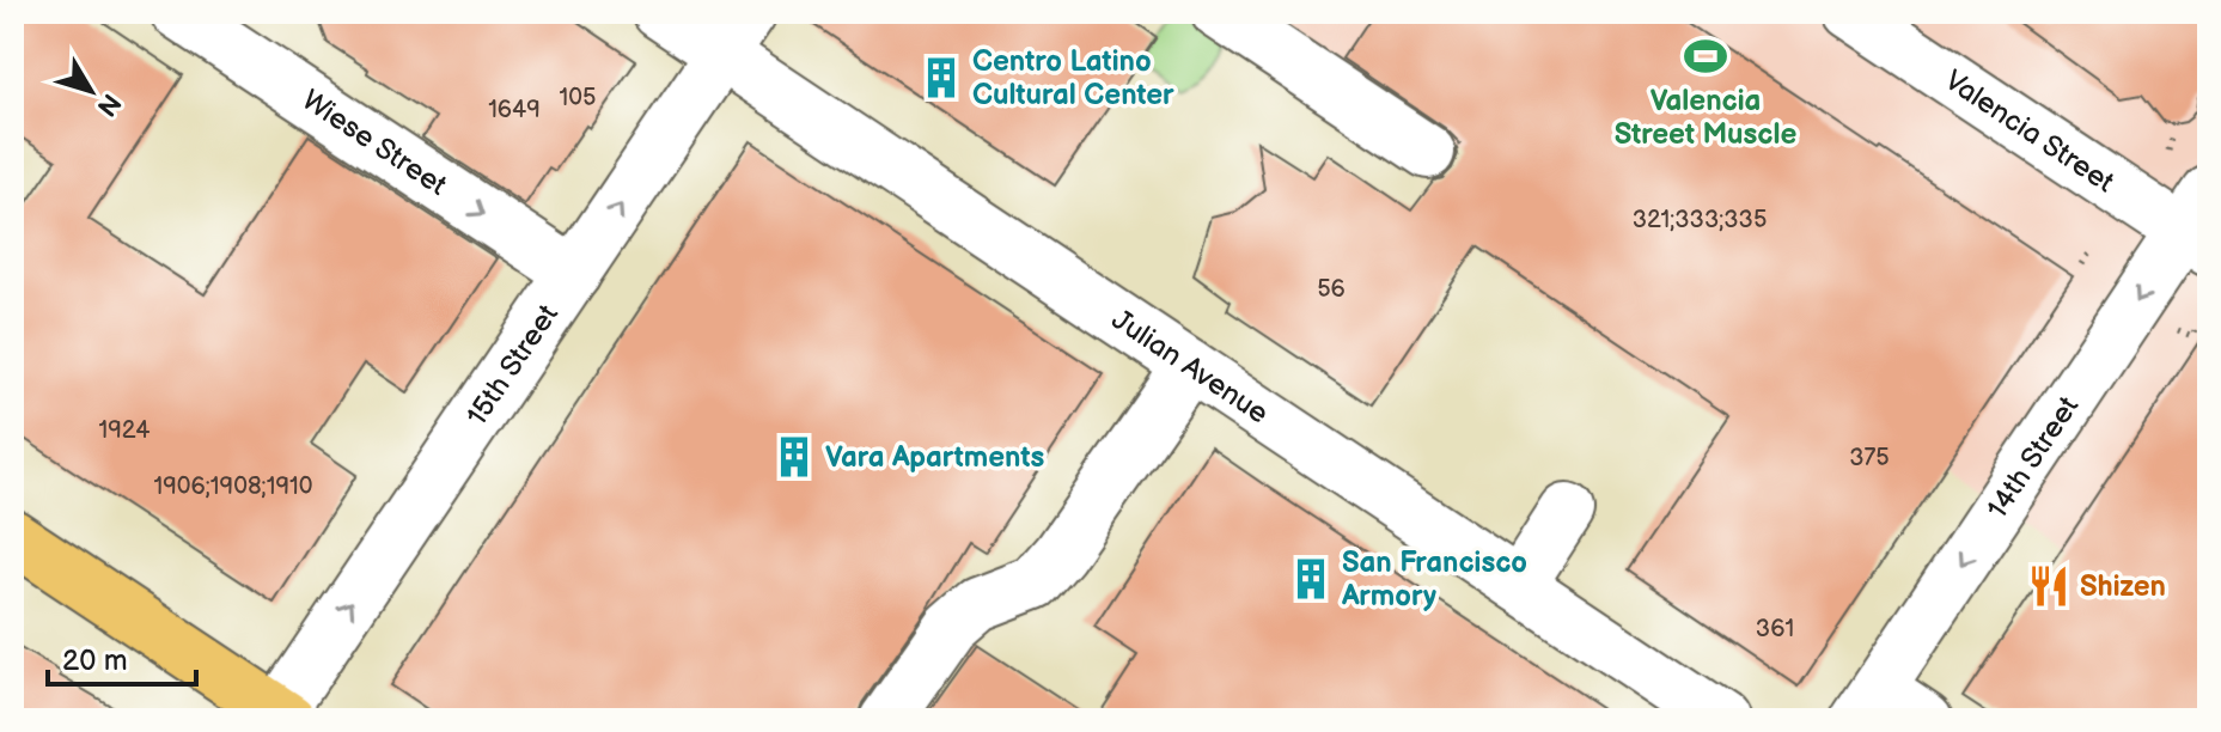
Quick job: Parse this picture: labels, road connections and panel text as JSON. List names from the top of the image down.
{
  "streets": {
    "street": [
      "Valencia Street",
      "Wiese Street",
      "15th Street",
      "Julian Avenue",
      "14th Street"
    ]
  },
  "crossings": [
    ["Valencia Street", "14th Street"],
    ["Wiese Street", "15th Street"],
    ["15th Street", "Julian Avenue"]
  ],
  "one_way": ["Wiese Street", "15th Street", "14th Street"],
  "places": {
    "sports": ["Valencia Street Muscle"],
    "building": ["Centro Latino Cultural Center", "Vara Apartments", "San Francisco Armory"],
    "restaurant": ["Shizen"]
  },
  "house_numbers": [
    "105",
    "1649",
    "321;333;335",
    "56",
    "1924",
    "375",
    "1906;1908;1910",
    "361"
  ],
  "scale_bar": "20 m",
  "north": "bottom right"
}
